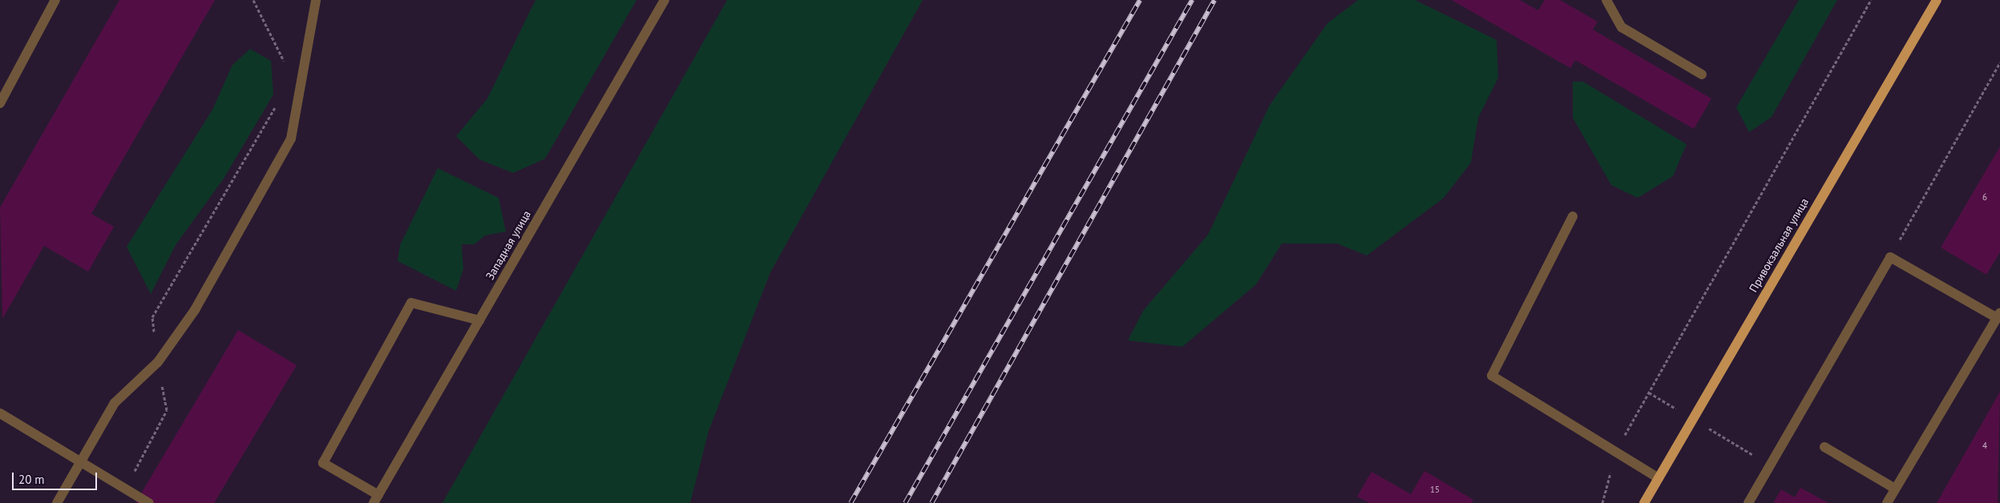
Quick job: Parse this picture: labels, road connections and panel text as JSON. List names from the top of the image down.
{
  "streets": {
    "main road": ["Привокзальная улица"],
    "street": ["Западная улица"]
  },
  "house_numbers": ["6", "4", "15"],
  "scale_bar": "20 m"
}
